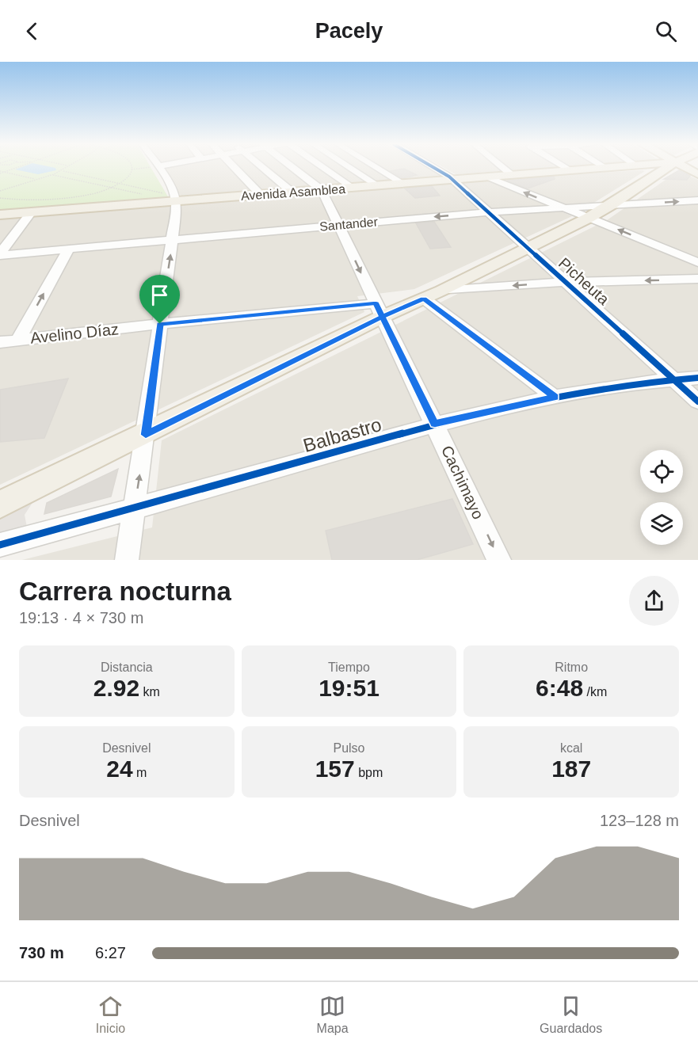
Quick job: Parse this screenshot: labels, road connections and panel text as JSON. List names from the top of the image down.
{
  "streets": {
    "main road": ["Avenida Asamblea"],
    "street": [
      "Santander",
      "Picheuta",
      "Avelino Díaz",
      "Balbastro",
      "Cachimayo"
    ]
  },
  "crossings": [
    ["Avenida Asamblea", "Picheuta"],
    ["Avenida Asamblea", "Cachimayo"],
    ["Santander", "Picheuta"],
    ["Santander", "Cachimayo"],
    ["Picheuta", "Balbastro"],
    ["Avelino Díaz", "Cachimayo"],
    ["Balbastro", "Cachimayo"]
  ],
  "one_way": ["Cachimayo"],
  "page": {
    "header": "Pacely",
    "heading": ["Carrera nocturna", "19:13 · 4 × 730 m"],
    "stats": [
      ["Distancia", "2.92 km"],
      ["Tiempo", "19:51"],
      ["Ritmo", "6:48 /km"],
      ["Desnivel", "24 m"],
      ["Pulso", "157 bpm"],
      ["kcal", "187"]
    ],
    "chart": ["Desnivel", "123–128 m"],
    "list": [
      {
        "name": "730 m",
        "note": "6:27"
      }
    ],
    "tabs": ["Inicio", "Mapa", "Guardados"]
  }
}
